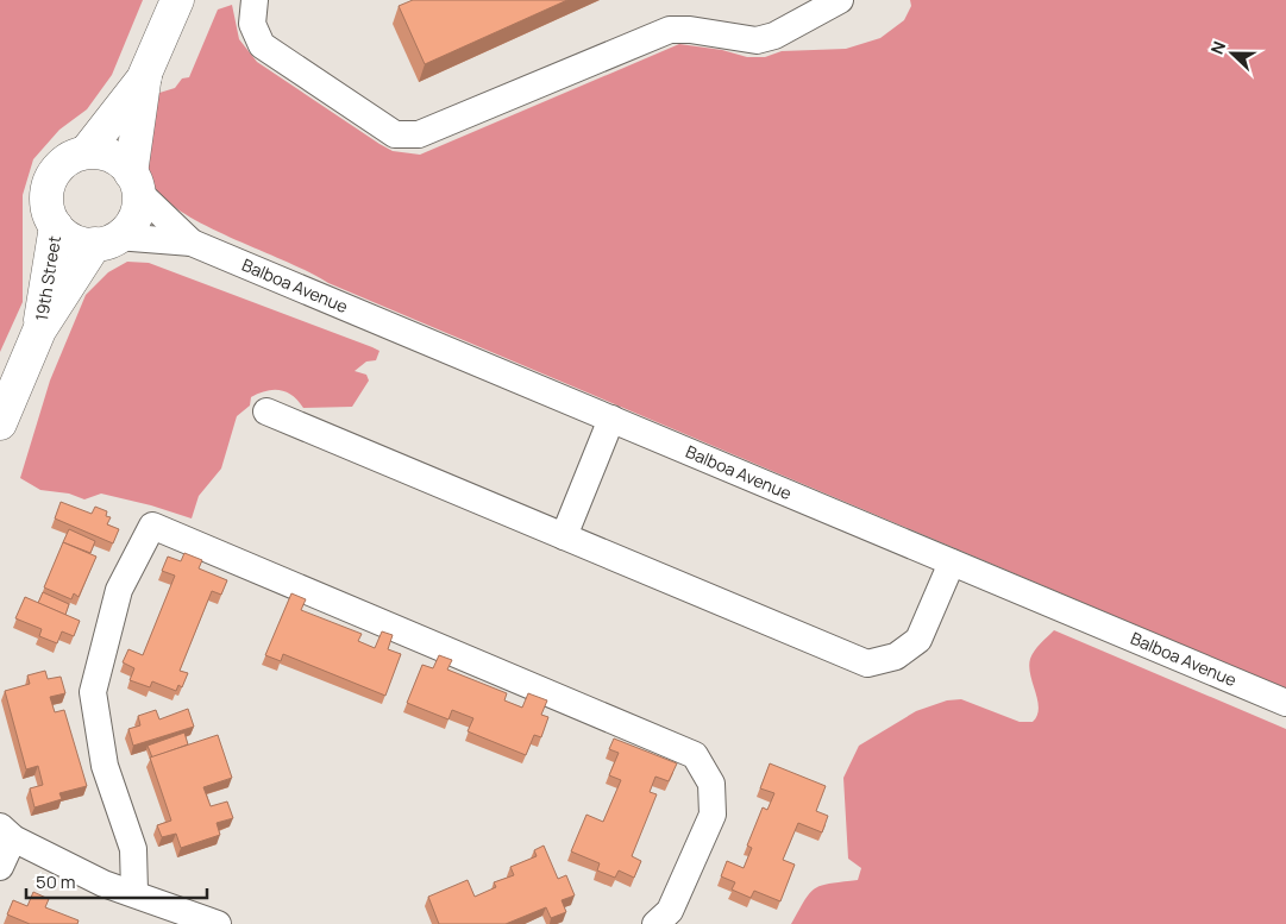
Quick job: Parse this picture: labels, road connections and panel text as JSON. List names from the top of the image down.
{
  "streets": {
    "main road": ["19th Street"],
    "street": ["Balboa Avenue"]
  },
  "crossings": [
    ["19th Street", "Balboa Avenue"]
  ],
  "scale_bar": "50 m",
  "north": "left"
}
